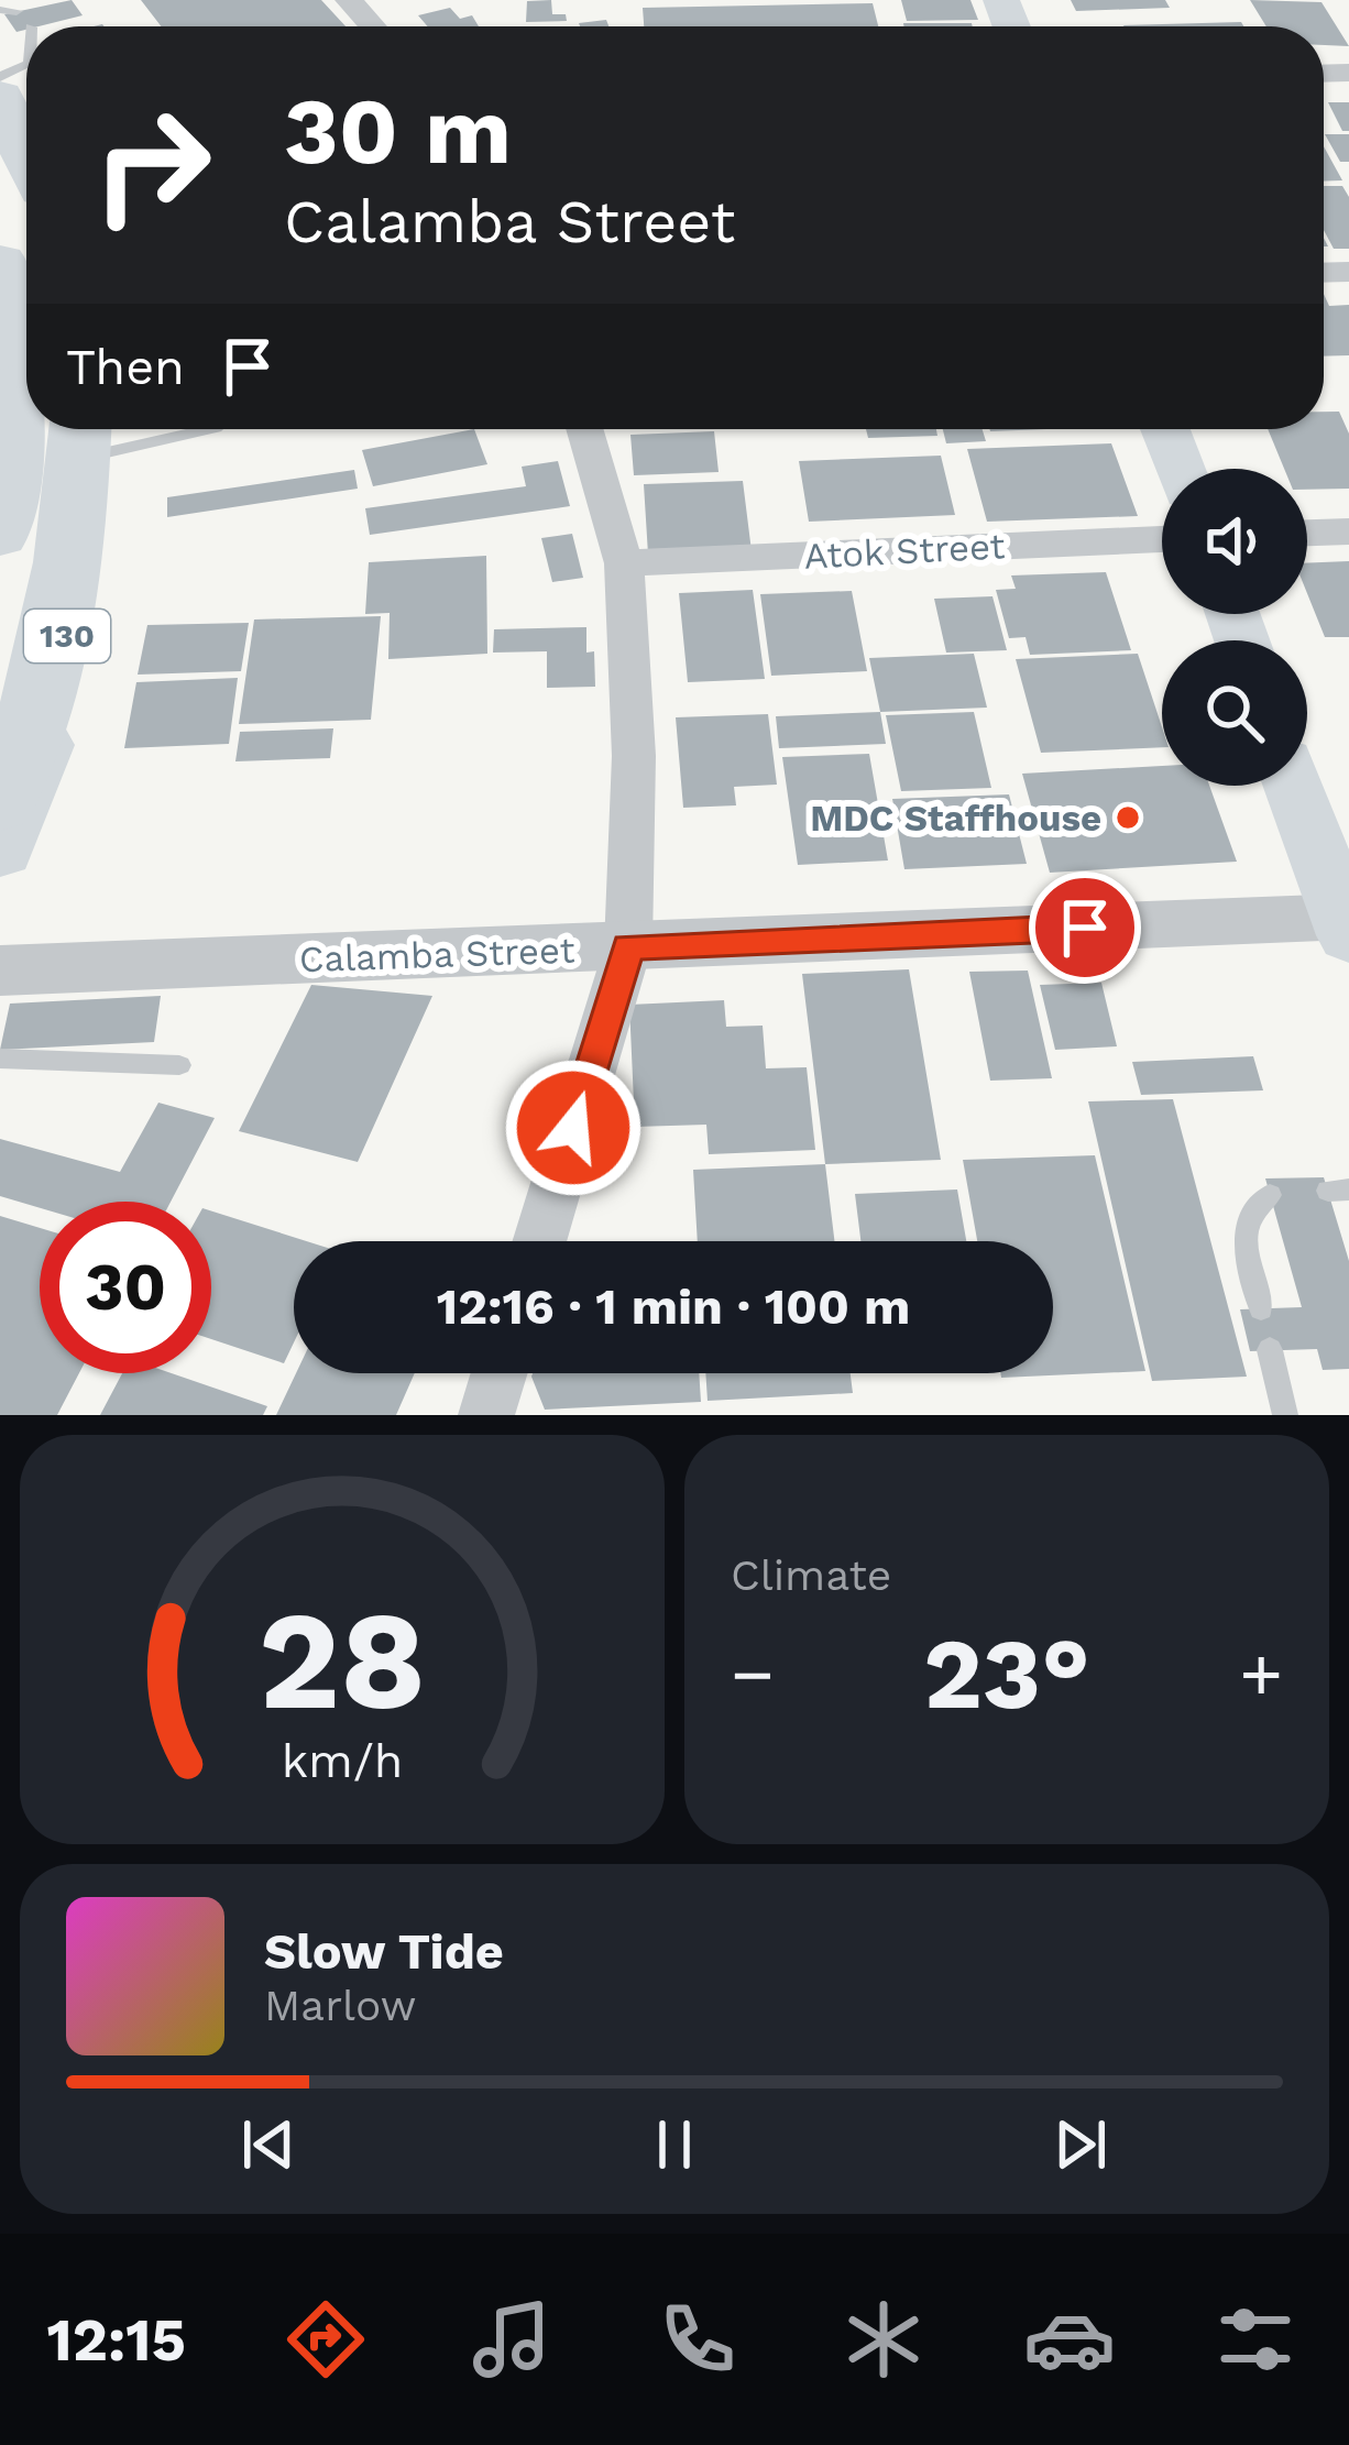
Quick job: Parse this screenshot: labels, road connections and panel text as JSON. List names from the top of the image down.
{
  "streets": {
    "main road": ["130"],
    "street": ["Atok Street", "Calamba Street"]
  },
  "places": ["MDC Staffhouse"],
  "page": {
    "turn": ["30 m", "Calamba Street"],
    "then": "Then",
    "limit": "30",
    "trip": "12:16 · 1 min · 100 m",
    "tile": "Climate",
    "heat": ["−", "23°", "+"],
    "song": ["Slow Tide", "Marlow"],
    "tabs": "12:15",
    "gauge": ["28", "km/h"]
  }
}
